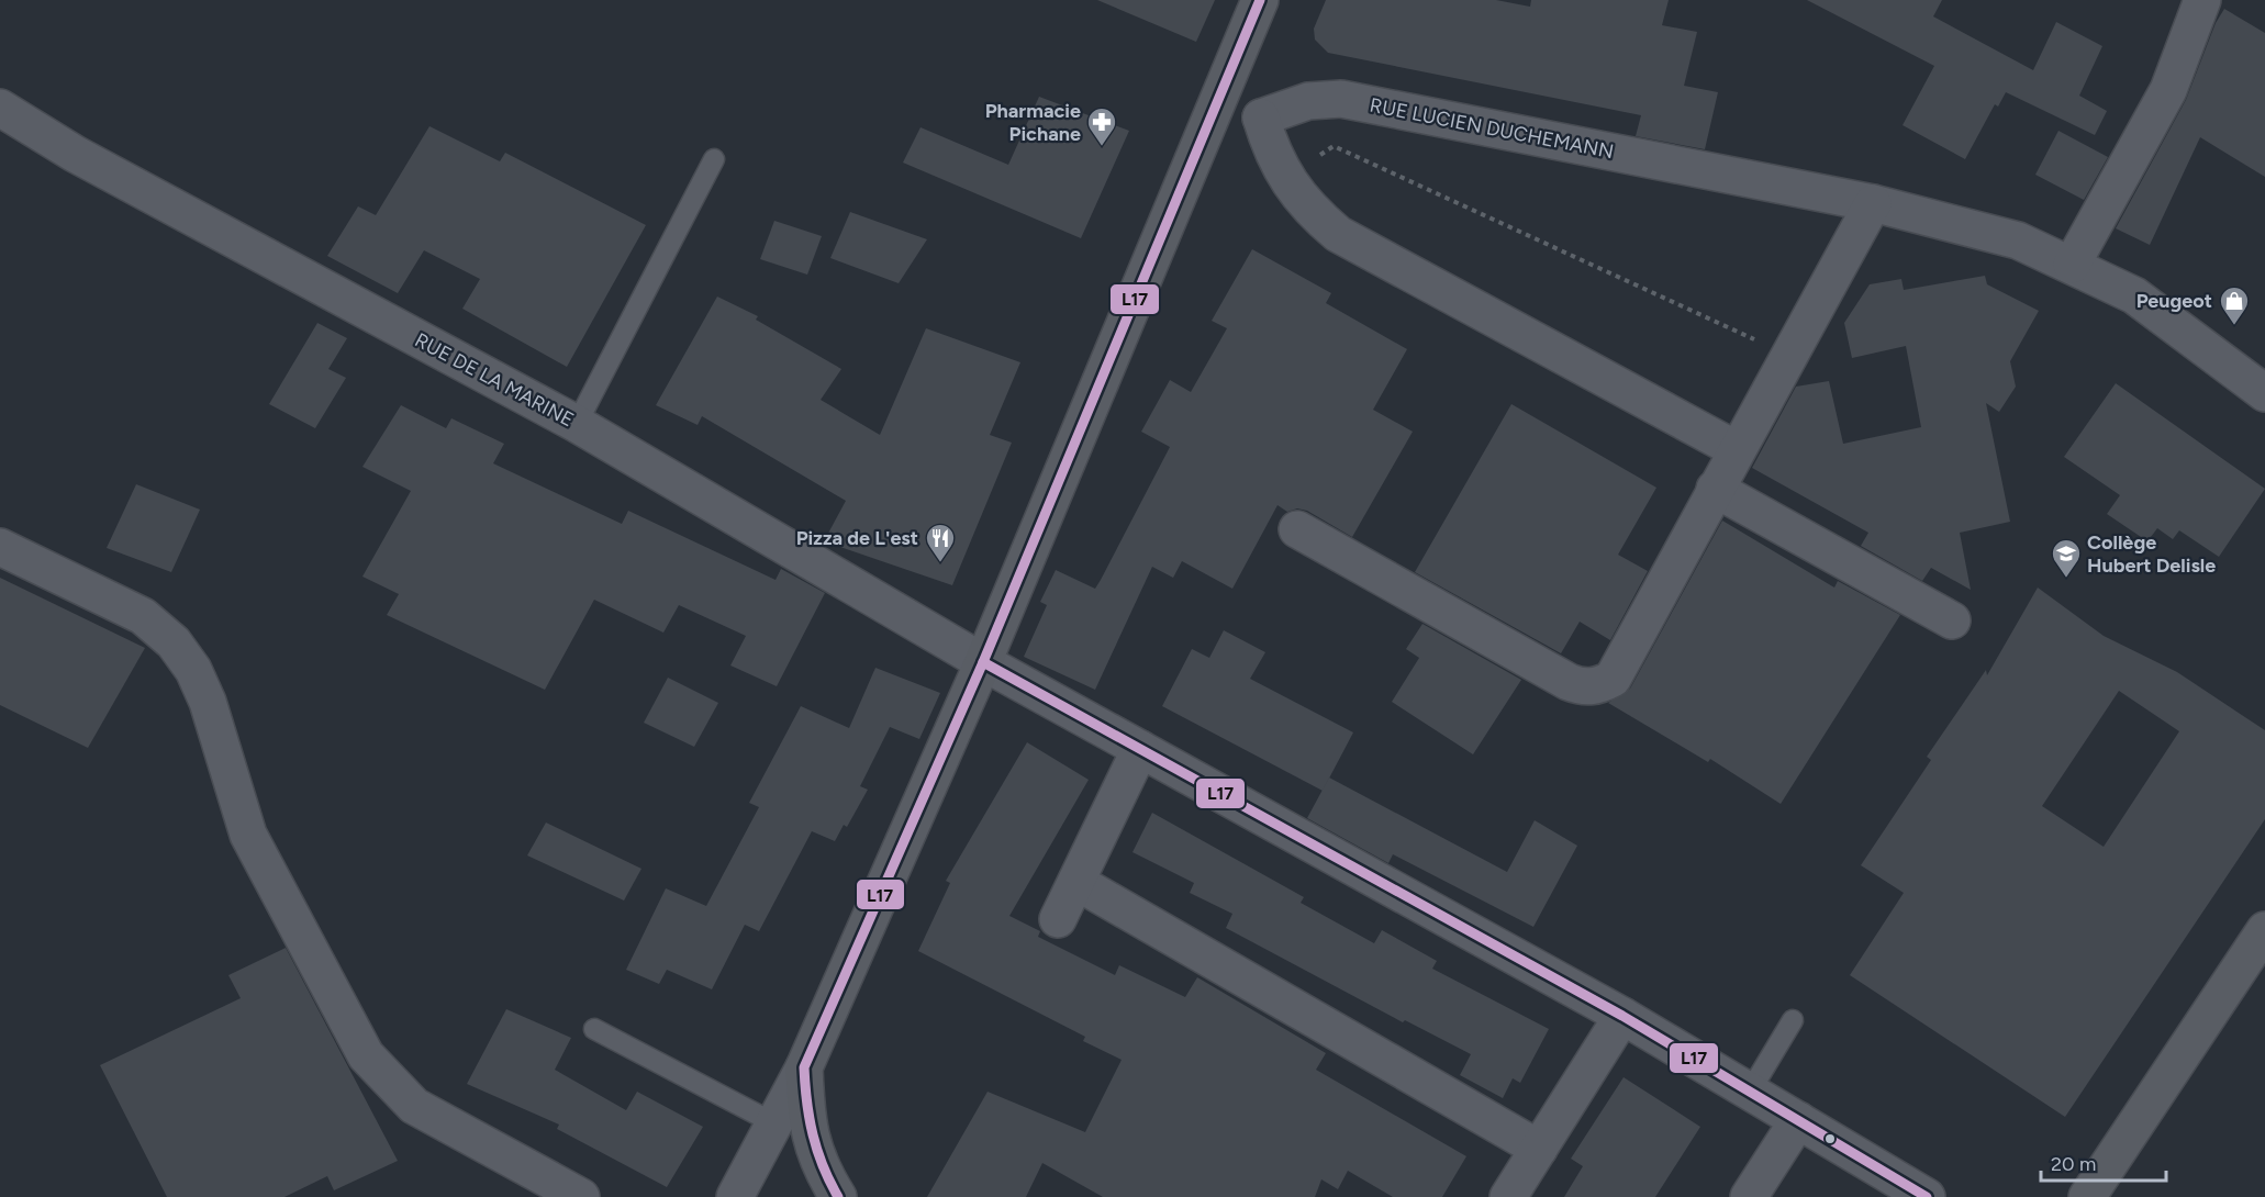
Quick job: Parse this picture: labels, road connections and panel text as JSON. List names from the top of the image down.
{
  "streets": {
    "street": ["RUE LUCIEN DUCHEMANN", "RUE DE LA MARINE"]
  },
  "places": {
    "pharmacy": ["Pharmacie Pichane"],
    "shop": ["Peugeot"],
    "restaurant": ["Pizza de L'est"],
    "school or university": ["Collège Hubert Delisle"]
  },
  "lines": ["transit line L17"],
  "scale_bar": "20 m"
}
